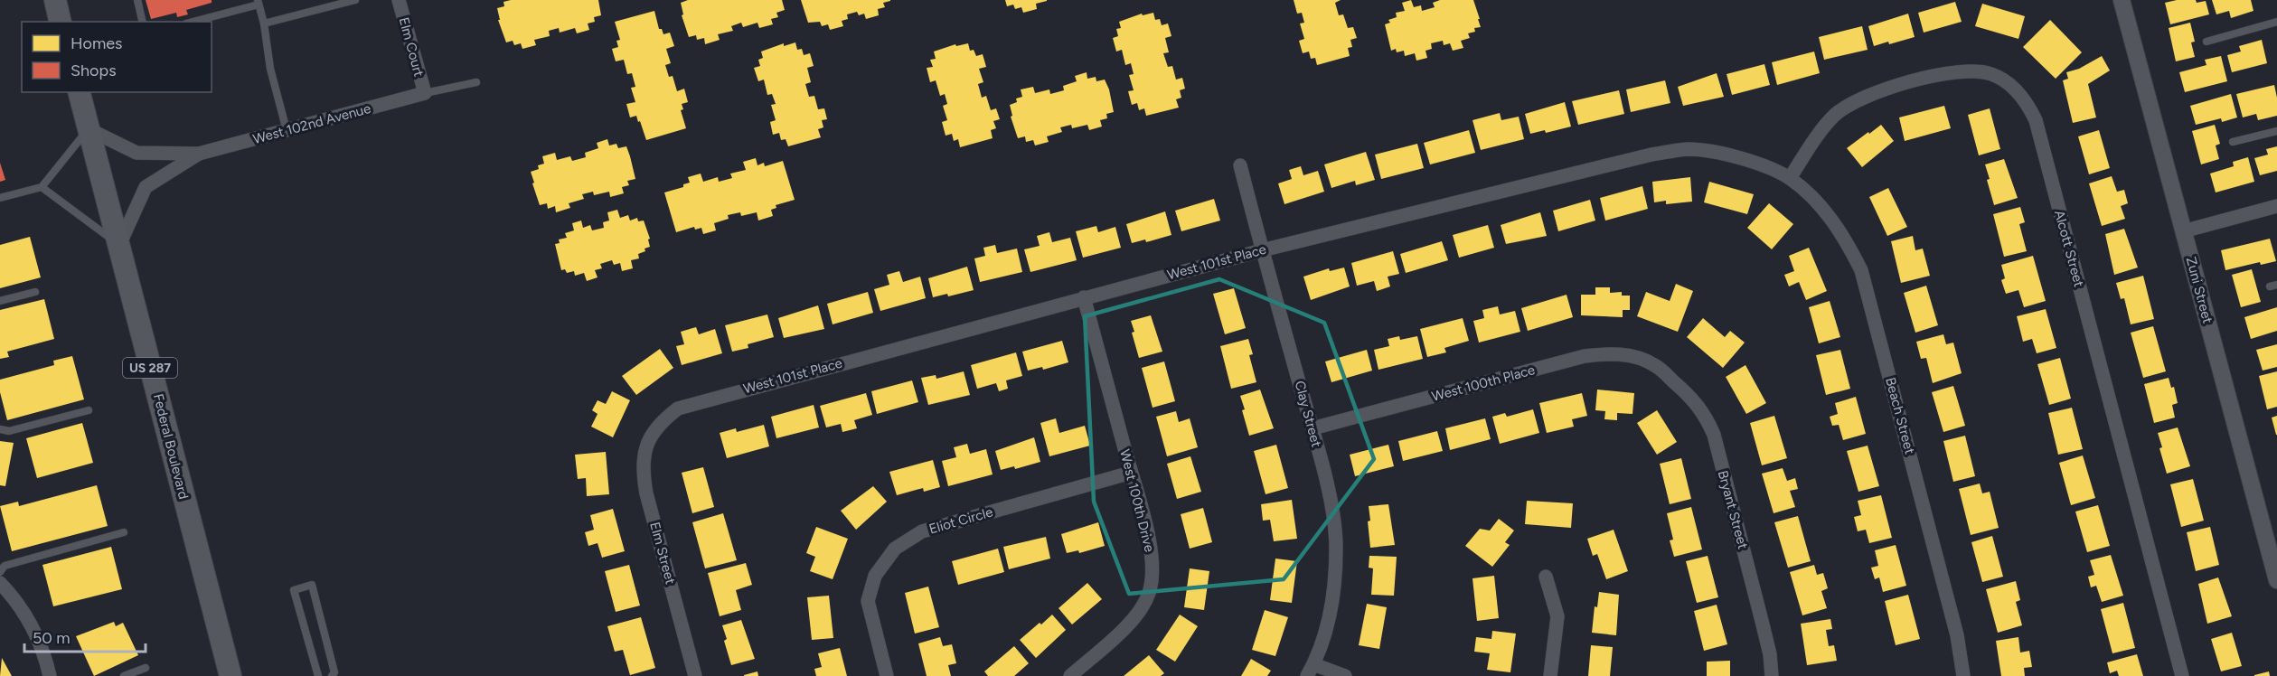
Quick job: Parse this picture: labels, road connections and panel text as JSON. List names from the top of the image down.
{
  "streets": {
    "main road": ["US 287", "Federal Boulevard"],
    "street": [
      "Elm Court",
      "West 102nd Avenue",
      "Alcott Street",
      "West 101st Place",
      "Zuni Street",
      "West 100th Place",
      "Clay Street",
      "Beach Street",
      "West 100th Drive",
      "Bryant Street",
      "Eliot Circle",
      "Elm Street"
    ]
  },
  "crossings": [
    ["Elm Court", "West 102nd Avenue"],
    ["West 102nd Avenue", "Federal Boulevard"],
    ["Alcott Street", "West 101st Place"],
    ["Alcott Street", "Beach Street"],
    ["West 101st Place", "Clay Street"],
    ["West 101st Place", "Beach Street"],
    ["West 101st Place", "West 100th Drive"],
    ["West 101st Place", "Elm Street"],
    ["West 100th Place", "Clay Street"],
    ["West 100th Place", "Bryant Street"],
    ["West 100th Drive", "Eliot Circle"]
  ],
  "legend": ["Homes", "Shops"],
  "scale_bar": "50 m"
}
